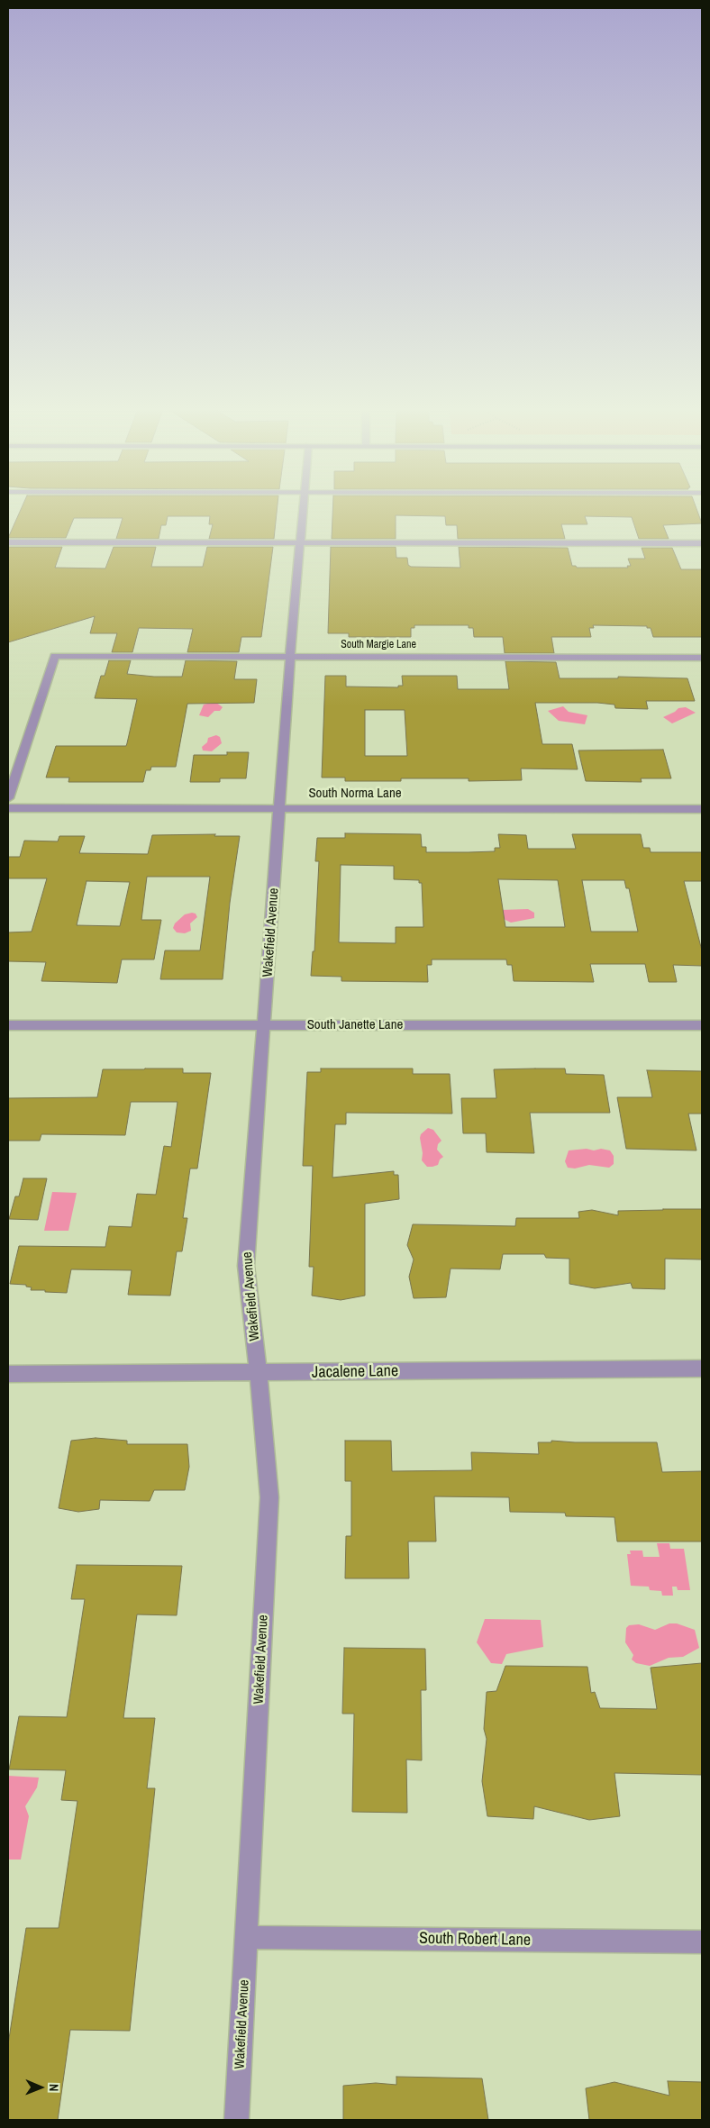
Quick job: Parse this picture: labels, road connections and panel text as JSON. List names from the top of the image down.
{
  "streets": {
    "street": [
      "South Margie Lane",
      "South Norma Lane",
      "Wakefield Avenue",
      "South Janette Lane",
      "Jacalene Lane",
      "South Robert Lane"
    ]
  },
  "crossings": [
    ["South Margie Lane", "Wakefield Avenue"],
    ["South Norma Lane", "Wakefield Avenue"],
    ["Wakefield Avenue", "South Janette Lane"],
    ["Wakefield Avenue", "Jacalene Lane"],
    ["Wakefield Avenue", "South Robert Lane"]
  ],
  "north": "right"
}
